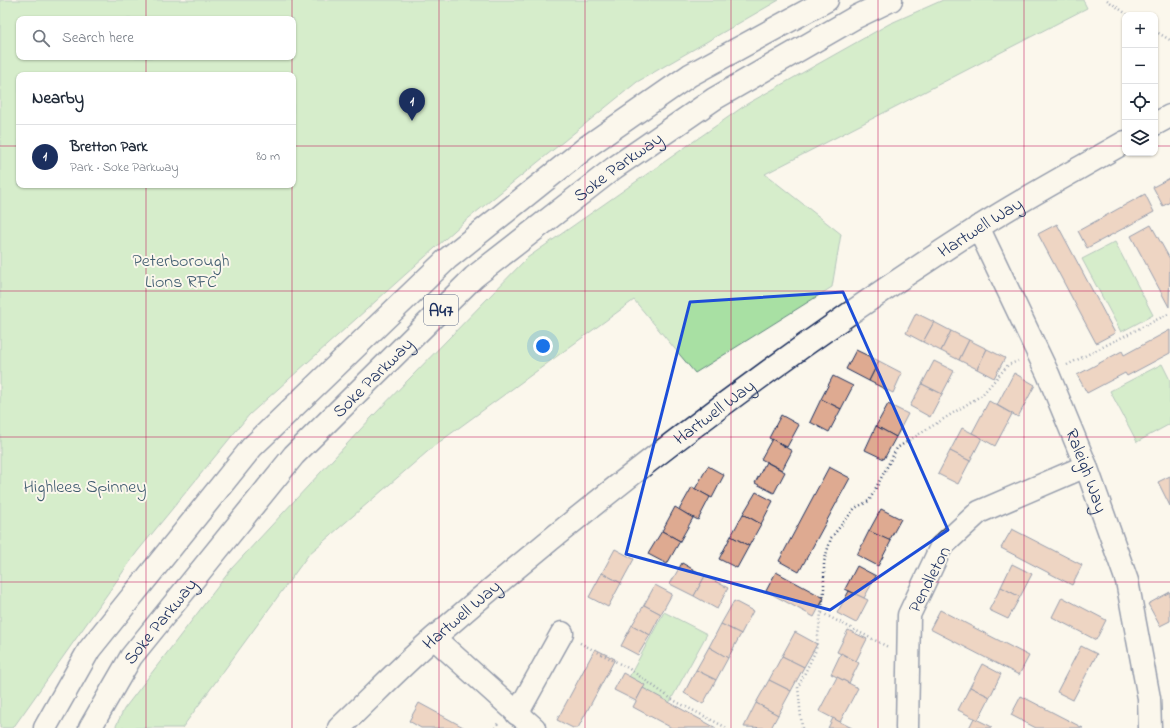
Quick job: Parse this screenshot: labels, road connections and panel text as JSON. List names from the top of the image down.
{
  "streets": {
    "main road": [
      "Soke Parkway",
      "Hartwell Way",
      "A47",
      "Raleigh Way",
      "Pendleton"
    ]
  },
  "crossings": [
    ["Hartwell Way", "Raleigh Way"],
    ["Raleigh Way", "Pendleton"]
  ],
  "parks": ["Peterborough Lions RFC", "Highlees Spinney"],
  "page": {
    "map_buttons": ["+", "−"],
    "search": "Search here",
    "heading": "Nearby",
    "pins": "1",
    "list": [
      {
        "mark": "1",
        "name": "Bretton Park",
        "note": "Park · Soke Parkway",
        "value": "80 m"
      }
    ]
  }
}
